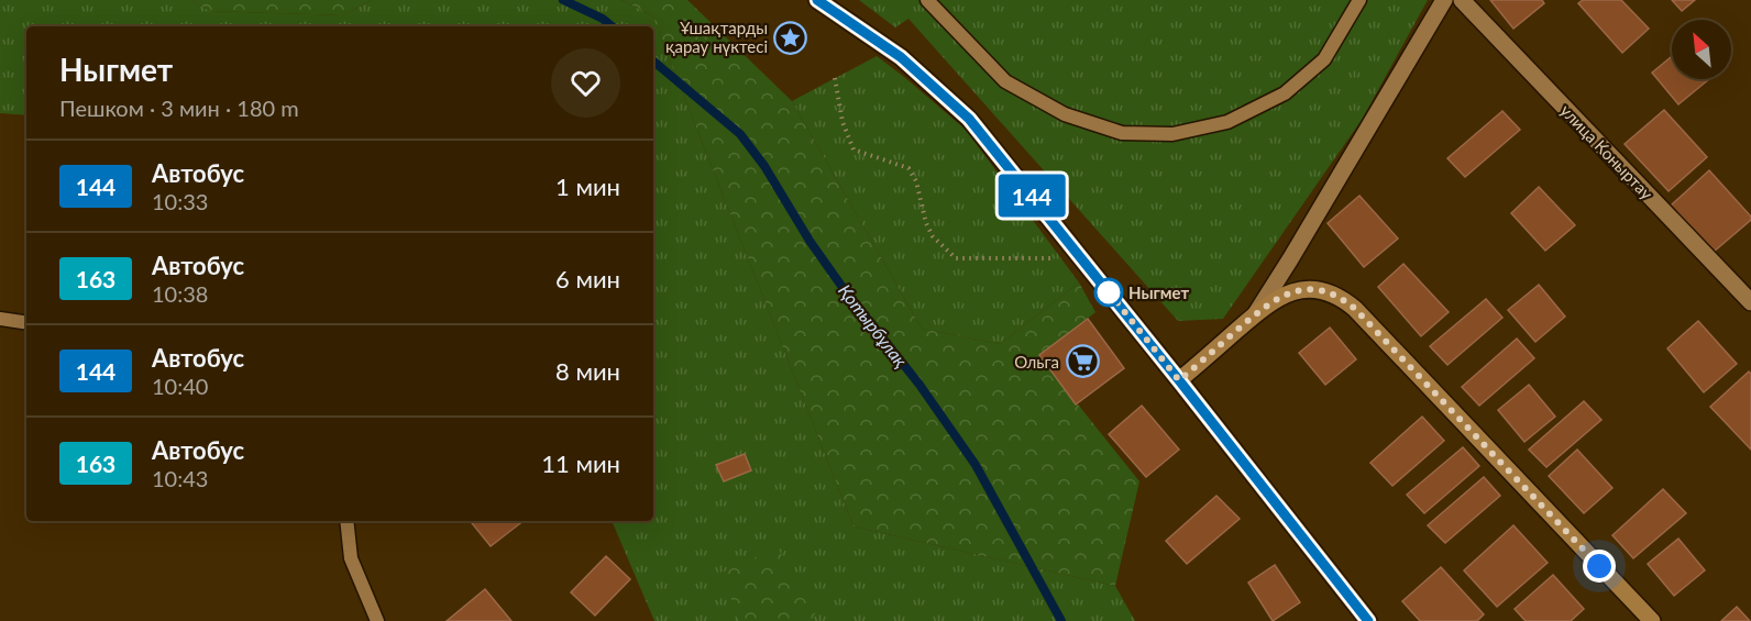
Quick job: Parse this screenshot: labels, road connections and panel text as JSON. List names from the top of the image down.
{
  "streets": {
    "street": ["улица Коныртау"]
  },
  "water": ["Қотырбұлақ"],
  "places": {
    "place": ["Ұшақтарды қарау нүктесі"],
    "other": ["Ныгмет"],
    "supermarket": ["Ольга"]
  },
  "lines": ["bus line 144"],
  "north": "top left",
  "page": {
    "on_map": "144",
    "heading": ["Ныгмет", "Пешком · 3 мин · 180 m"],
    "list": [
      {
        "mark": "144",
        "name": "Автобус",
        "note": "10:33",
        "value": "1 мин"
      },
      {
        "mark": "163",
        "name": "Автобус",
        "note": "10:38",
        "value": "6 мин"
      },
      {
        "mark": "144",
        "name": "Автобус",
        "note": "10:40",
        "value": "8 мин"
      },
      {
        "mark": "163",
        "name": "Автобус",
        "note": "10:43",
        "value": "11 мин"
      }
    ]
  }
}
